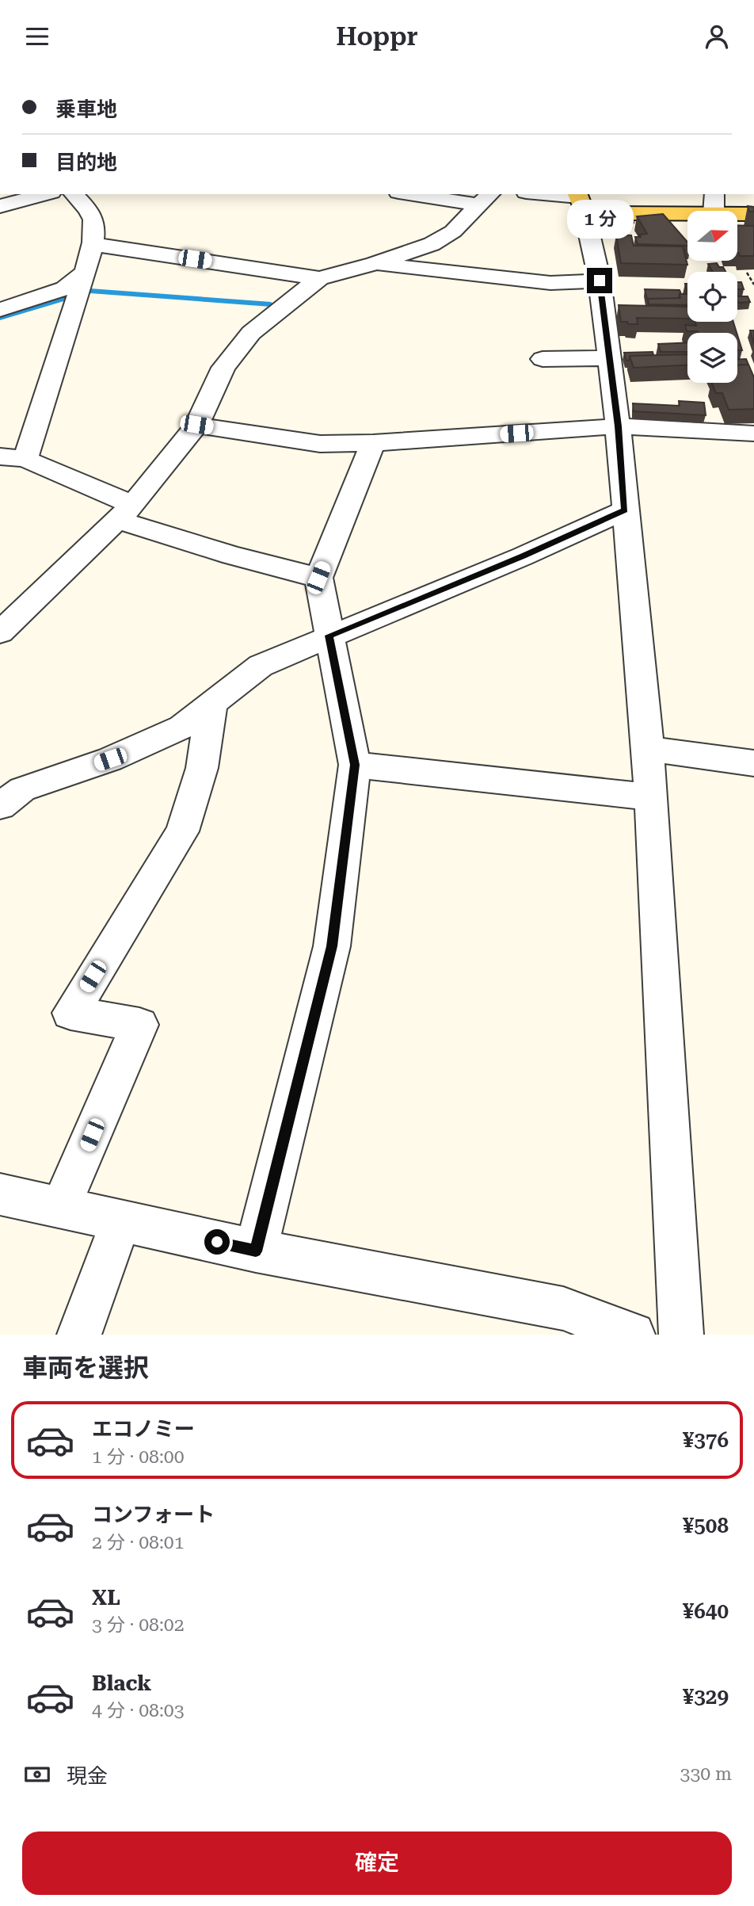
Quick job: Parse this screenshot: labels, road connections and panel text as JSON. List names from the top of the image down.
{
  "north": "right",
  "page": {
    "header": "Hoppr",
    "banner": ["乗車地", "目的地"],
    "bubble": "1 分",
    "heading": "車両を選択",
    "list": [
      {
        "name": "エコノミー",
        "note": "1 分 · 08:00",
        "value": "¥376"
      },
      {
        "name": "コンフォート",
        "note": "2 分 · 08:01",
        "value": "¥508"
      },
      {
        "name": "XL",
        "note": "3 分 · 08:02",
        "value": "¥640"
      },
      {
        "name": "Black",
        "note": "4 分 · 08:03",
        "value": "¥329"
      }
    ],
    "pay": ["現金", "330 m"],
    "buttons": "確定"
  }
}
